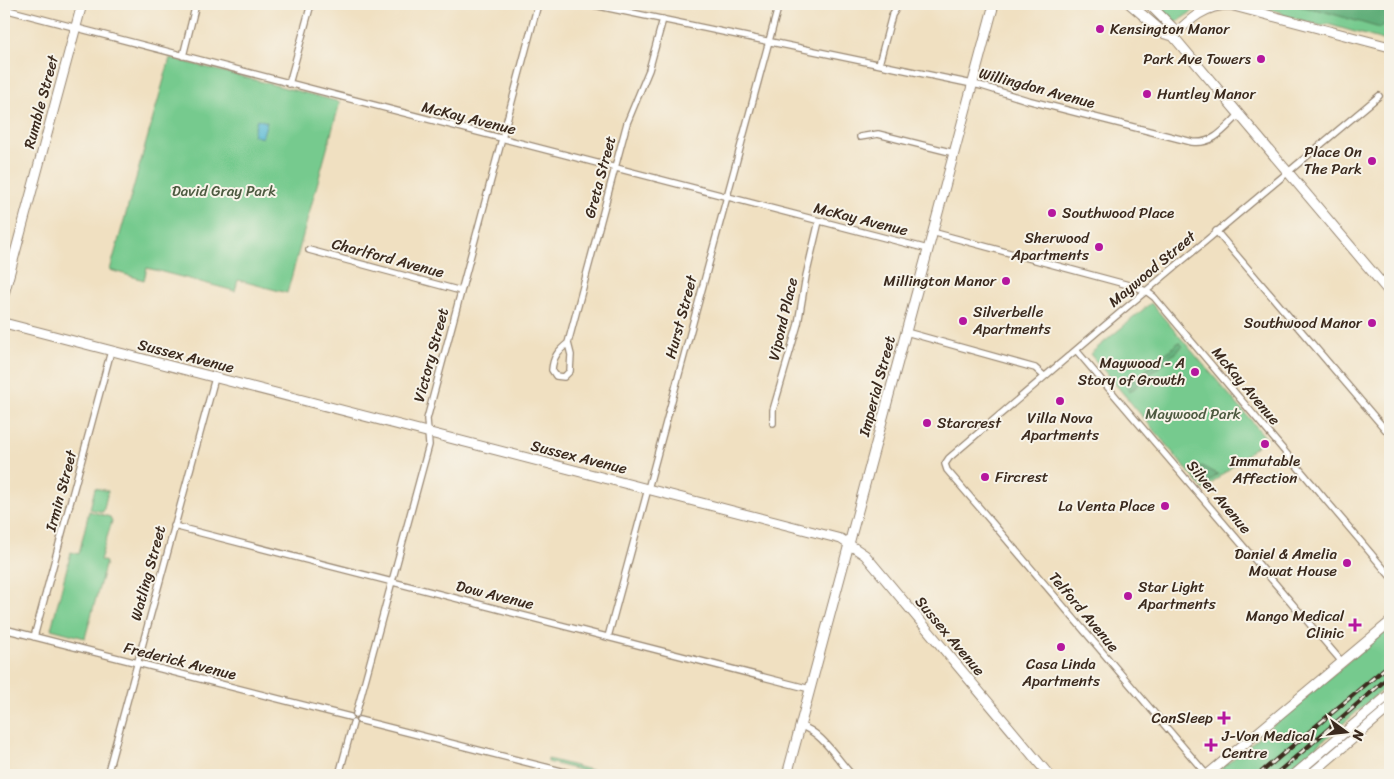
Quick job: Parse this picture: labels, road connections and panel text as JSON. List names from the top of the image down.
{
  "streets": {
    "street": [
      "Willingdon Avenue",
      "Rumble Street",
      "McKay Avenue",
      "Greta Street",
      "Charlford Avenue",
      "Maywood Street",
      "Hurst Street",
      "Vipond Place",
      "Victory Street",
      "Sussex Avenue",
      "Imperial Street",
      "Irmin Street",
      "Silver Avenue",
      "Watling Street",
      "Dow Avenue",
      "Telford Avenue",
      "Frederick Avenue"
    ]
  },
  "crossings": [
    ["Willingdon Avenue", "Greta Street"],
    ["Willingdon Avenue", "Hurst Street"],
    ["Willingdon Avenue", "Imperial Street"],
    ["Rumble Street", "McKay Avenue"],
    ["McKay Avenue", "Greta Street"],
    ["McKay Avenue", "Maywood Street"],
    ["McKay Avenue", "Hurst Street"],
    ["McKay Avenue", "Vipond Place"],
    ["McKay Avenue", "Victory Street"],
    ["McKay Avenue", "Imperial Street"],
    ["Charlford Avenue", "Victory Street"],
    ["Maywood Street", "Silver Avenue"],
    ["Maywood Street", "Telford Avenue"],
    ["Hurst Street", "Sussex Avenue"],
    ["Hurst Street", "Dow Avenue"],
    ["Victory Street", "Sussex Avenue"],
    ["Victory Street", "Dow Avenue"],
    ["Sussex Avenue", "Imperial Street"],
    ["Sussex Avenue", "Irmin Street"],
    ["Sussex Avenue", "Watling Street"],
    ["Imperial Street", "Dow Avenue"],
    ["Irmin Street", "Frederick Avenue"],
    ["Watling Street", "Dow Avenue"],
    ["Watling Street", "Frederick Avenue"]
  ],
  "parks": ["David Gray Park", "Maywood Park"],
  "places": {
    "other": [
      "Kensington Manor",
      "Park Ave Towers",
      "Huntley Manor",
      "Place On The Park",
      "Southwood Place",
      "Sherwood Apartments",
      "Millington Manor",
      "Silverbelle Apartments",
      "Southwood Manor",
      "Maywood - A Story of Growth",
      "Villa Nova Apartments",
      "Starcrest",
      "Immutable Affection",
      "Fircrest",
      "La Venta Place",
      "Daniel & Amelia Mowat House",
      "Star Light Apartments",
      "Casa Linda Apartments"
    ],
    "health": ["Mango Medical Clinic", "CanSleep", "J-Von Medical Centre"]
  },
  "north": "right"
}
